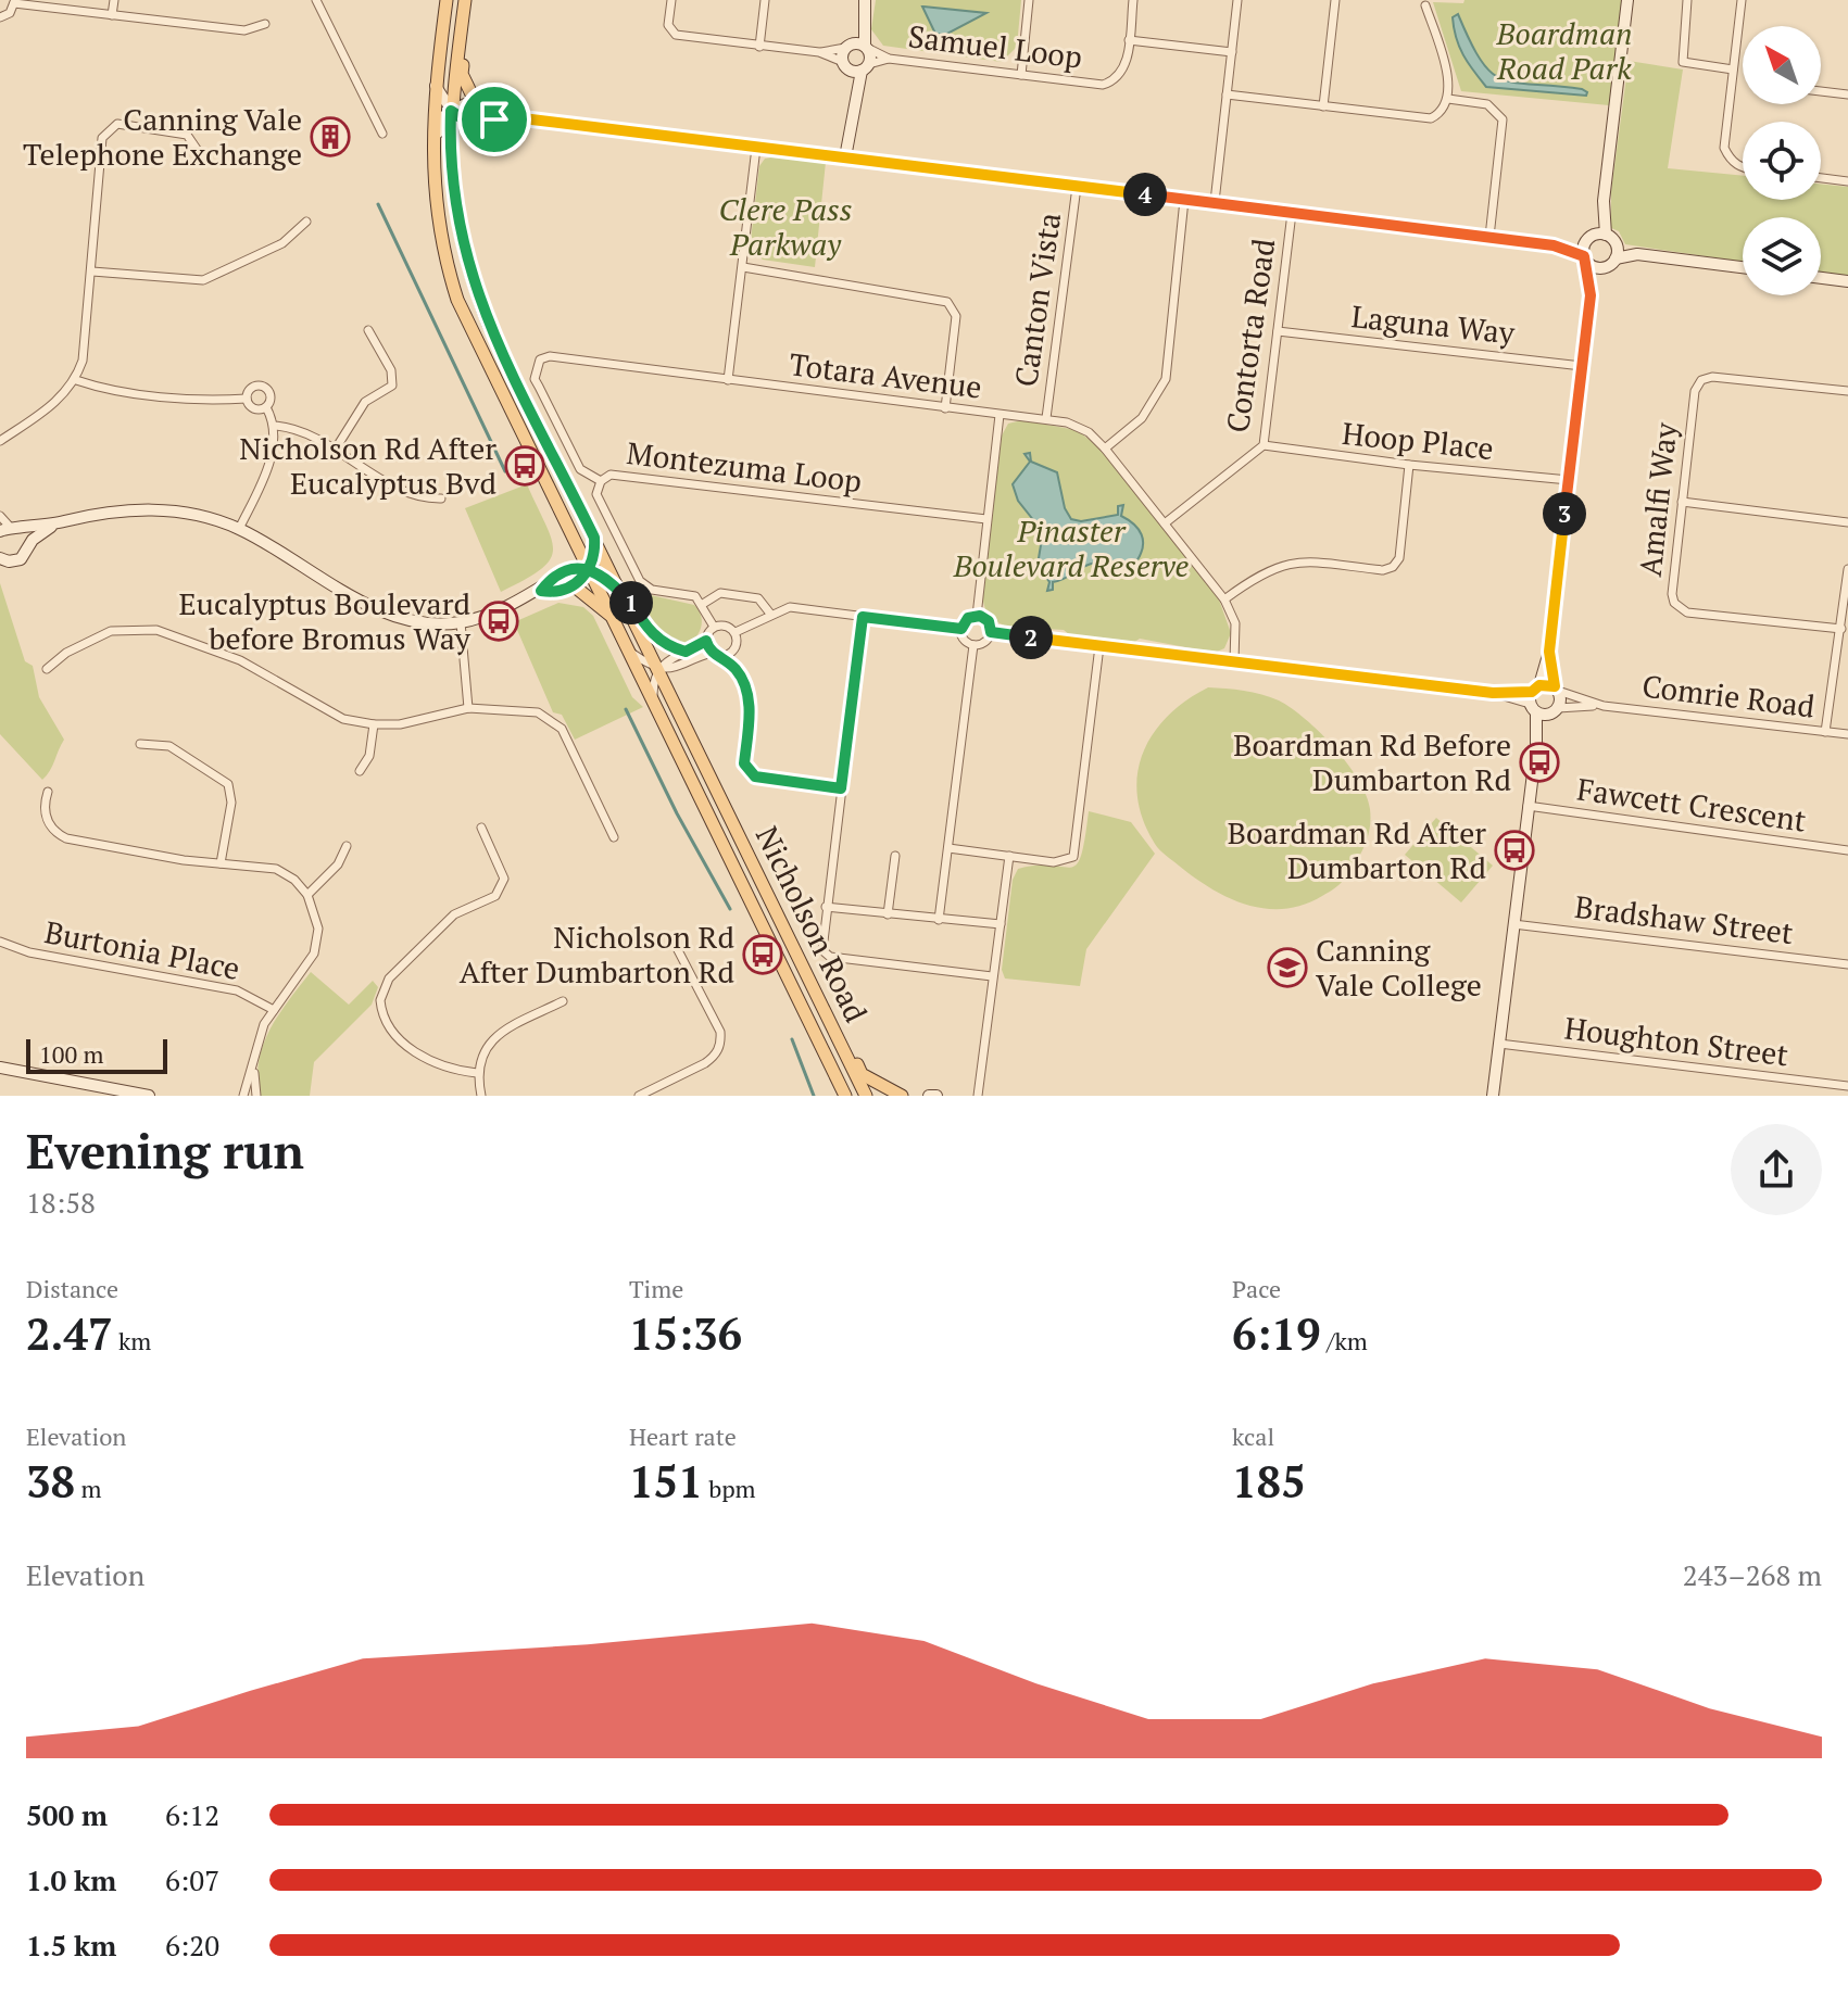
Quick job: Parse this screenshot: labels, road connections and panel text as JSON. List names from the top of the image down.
{
  "streets": {
    "main road": ["Nicholson Road"],
    "street": [
      "Samuel Loop",
      "Canton Vista",
      "Laguna Way",
      "Contorta Road",
      "Totara Avenue",
      "Hoop Place",
      "Montezuma Loop",
      "Amalfi Way",
      "Comrie Road",
      "Fawcett Crescent",
      "Bradshaw Street",
      "Burtonia Place",
      "Houghton Street"
    ]
  },
  "crossings": [
    ["Canton Vista", "Totara Avenue"],
    ["Laguna Way", "Contorta Road"],
    ["Contorta Road", "Totara Avenue"],
    ["Contorta Road", "Hoop Place"],
    ["Totara Avenue", "Montezuma Loop"]
  ],
  "parks": ["Boardman Road Park", "Clere Pass Parkway", "Pinaster Boulevard Reserve"],
  "places": {
    "building": ["Canning Vale Telephone Exchange"],
    "bus stop": [
      "Nicholson Rd After Eucalyptus Bvd",
      "Eucalyptus Boulevard before Bromus Way",
      "Boardman Rd Before Dumbarton Rd",
      "Boardman Rd After Dumbarton Rd",
      "Nicholson Rd After Dumbarton Rd"
    ],
    "school or university": ["Canning Vale College"]
  },
  "scale_bar": "100 m",
  "north": "top left",
  "page": {
    "pins": [
      "4",
      "3",
      "1",
      "2"
    ],
    "scale": "100 m",
    "heading": ["Evening run", "18:58"],
    "stats": [
      ["Distance", "2.47 km"],
      ["Time", "15:36"],
      ["Pace", "6:19 /km"],
      ["Elevation", "38 m"],
      ["Heart rate", "151 bpm"],
      ["kcal", "185"]
    ],
    "chart": ["Elevation", "243–268 m"],
    "list": [
      {
        "name": "500 m",
        "note": "6:12"
      },
      {
        "name": "1.0 km",
        "note": "6:07"
      },
      {
        "name": "1.5 km",
        "note": "6:20"
      }
    ]
  }
}
